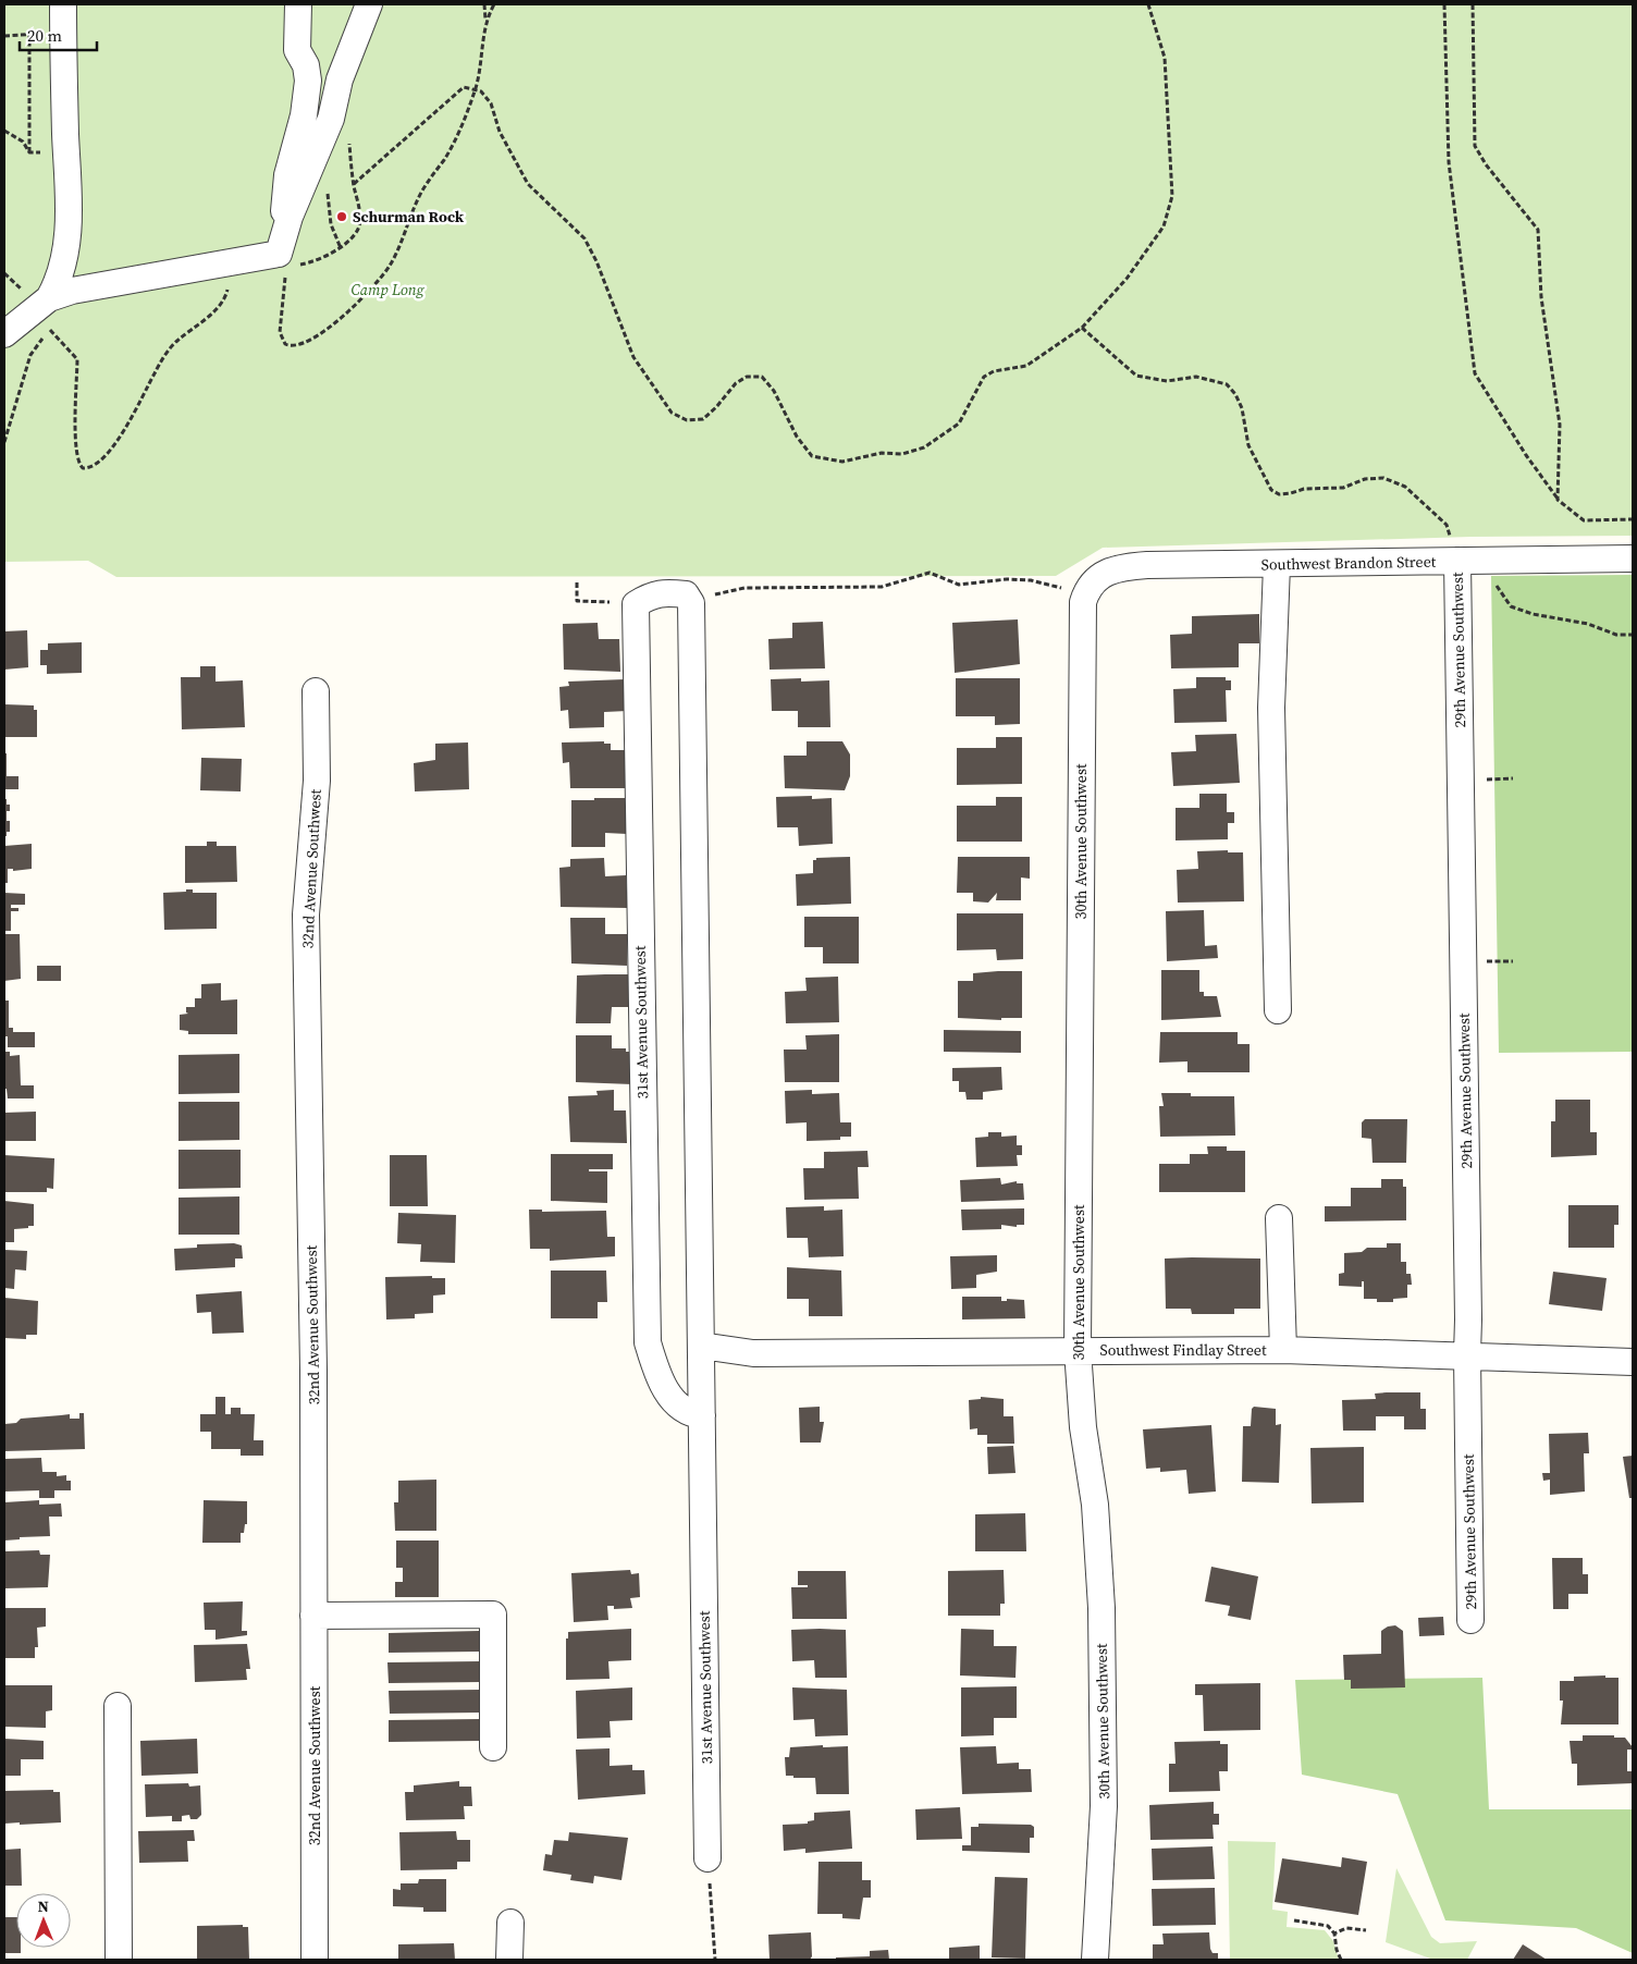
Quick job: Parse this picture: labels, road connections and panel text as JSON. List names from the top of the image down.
{
  "streets": {
    "street": [
      "Southwest Brandon Street",
      "29th Avenue Southwest",
      "30th Avenue Southwest",
      "32nd Avenue Southwest",
      "31st Avenue Southwest",
      "Southwest Findlay Street"
    ]
  },
  "crossings": [
    ["Southwest Brandon Street", "29th Avenue Southwest"],
    ["Southwest Brandon Street", "30th Avenue Southwest"],
    ["29th Avenue Southwest", "Southwest Findlay Street"],
    ["30th Avenue Southwest", "Southwest Findlay Street"],
    ["31st Avenue Southwest", "Southwest Findlay Street"]
  ],
  "parks": ["Camp Long"],
  "places": ["Schurman Rock"],
  "scale_bar": "20 m",
  "north": "top"
}
